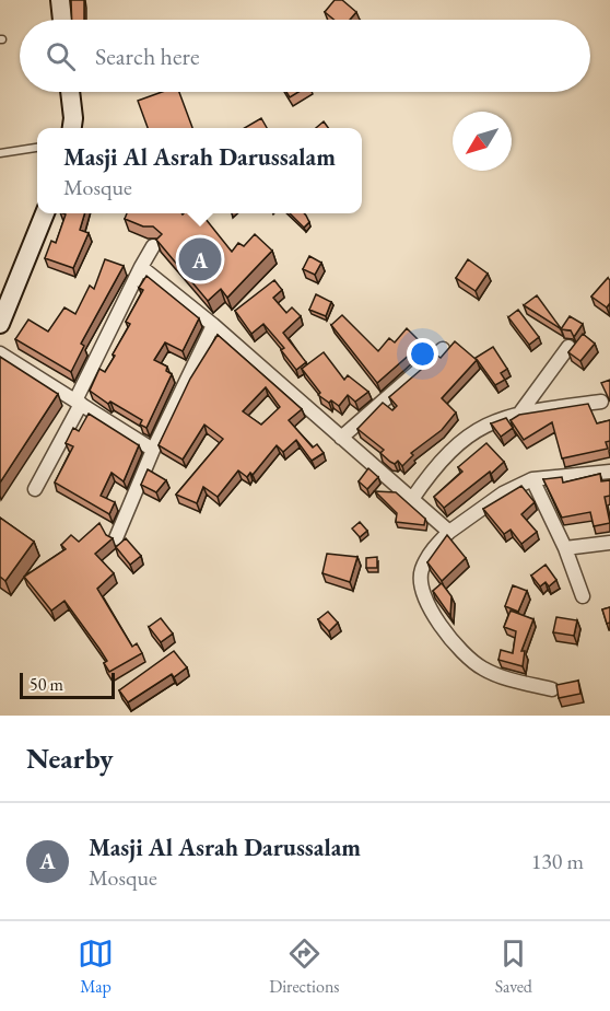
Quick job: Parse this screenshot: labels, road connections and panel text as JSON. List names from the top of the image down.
{
  "scale_bar": "50 m",
  "north": "bottom left",
  "page": {
    "search": "Search here",
    "popup": ["Masji Al Asrah Darussalam", "Mosque"],
    "pins": "A",
    "scale": "50 m",
    "heading": "Nearby",
    "list": [
      {
        "mark": "A",
        "name": "Masji Al Asrah Darussalam",
        "note": "Mosque",
        "value": "130 m"
      }
    ],
    "nav": ["Map", "Directions", "Saved"]
  }
}
